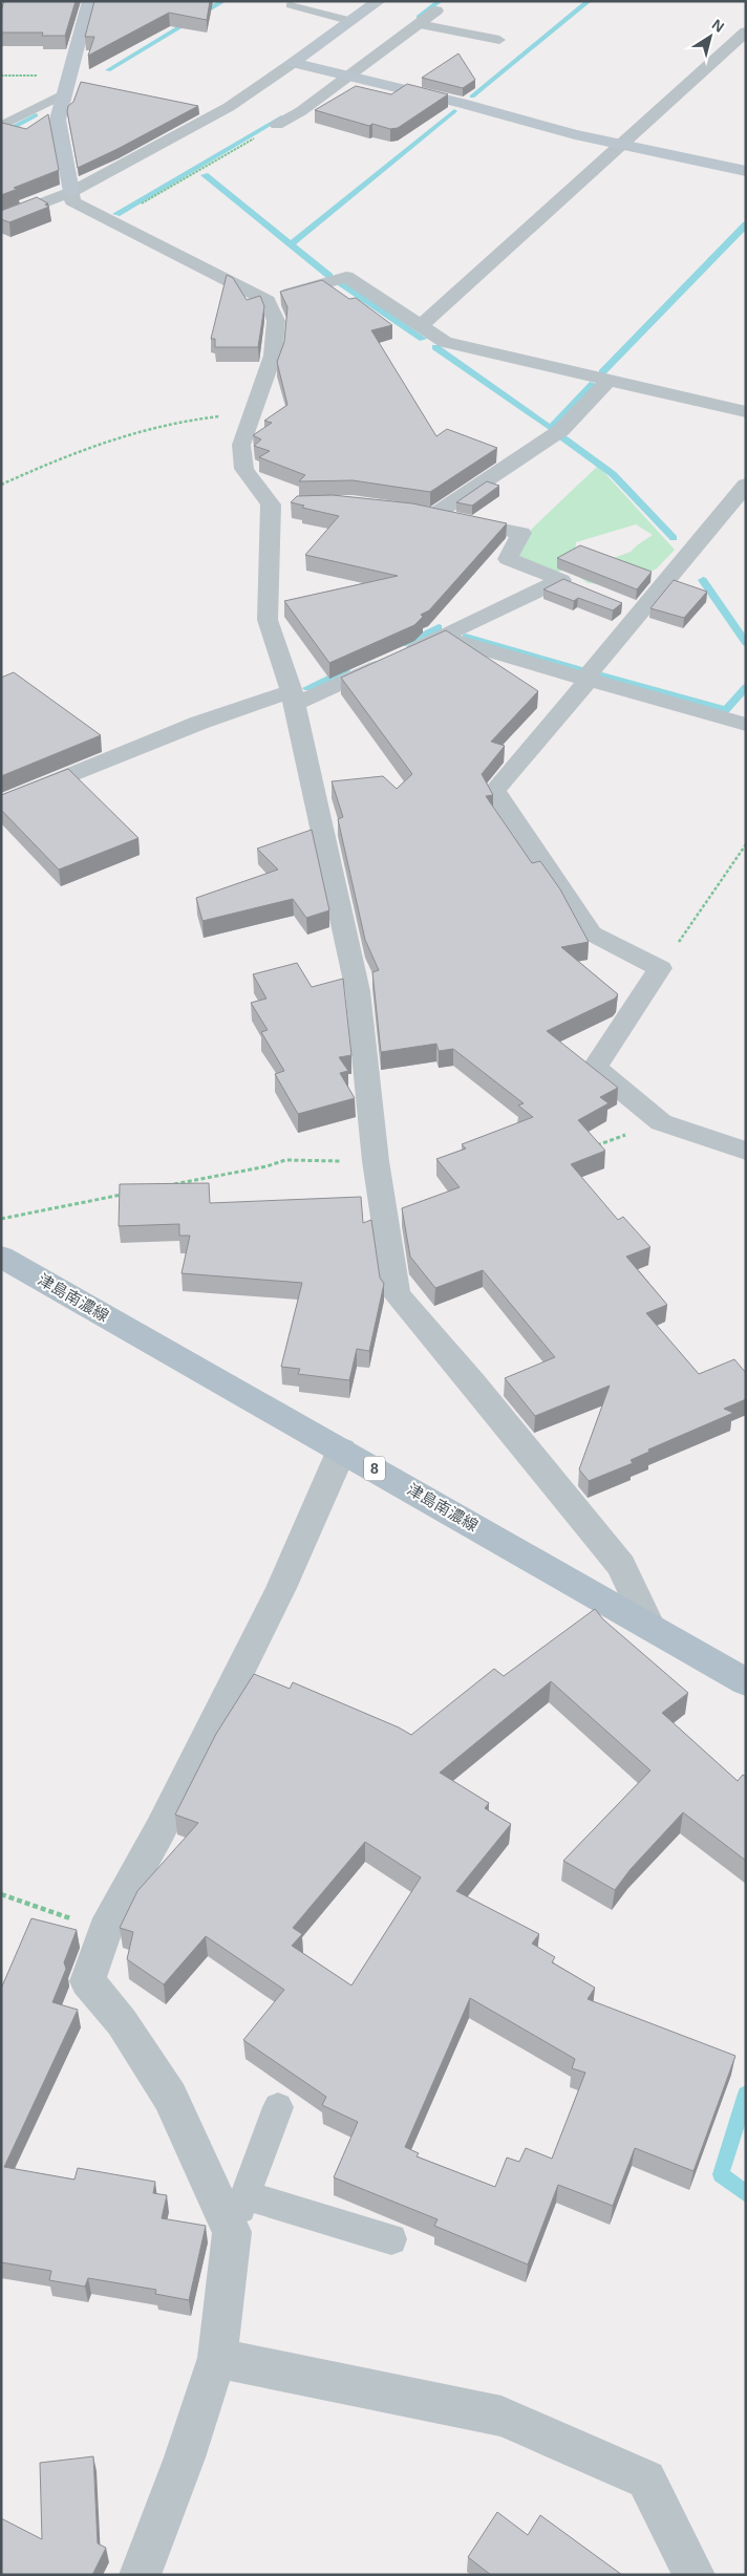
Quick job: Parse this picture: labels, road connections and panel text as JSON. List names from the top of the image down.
{
  "streets": {
    "main road": ["津島南濃線", "8"]
  },
  "north": "top right"
}
